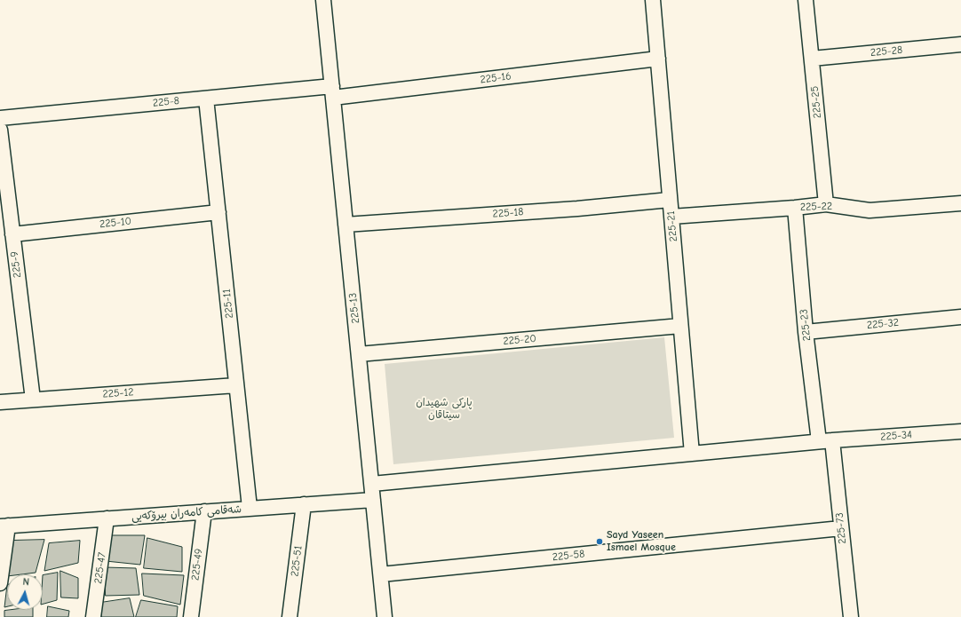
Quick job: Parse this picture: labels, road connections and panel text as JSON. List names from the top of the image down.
{
  "streets": {
    "street": [
      "225-28",
      "225-16",
      "225-8",
      "225-25",
      "225-22",
      "225-18",
      "225-10",
      "225-21",
      "225-9",
      "225-11",
      "225-13",
      "225-32",
      "225-23",
      "225-20",
      "225-12",
      "225-34",
      "شه‌قامی كامەران بیرۆكەیی",
      "225-73",
      "225-58",
      "225-51",
      "225-49",
      "225-47"
    ]
  },
  "crossings": [
    ["225-28", "225-25"],
    ["225-16", "225-8"],
    ["225-16", "225-21"],
    ["225-16", "225-13"],
    ["225-8", "225-11"],
    ["225-8", "225-13"],
    ["225-25", "225-22"],
    ["225-22", "225-21"],
    ["225-22", "225-23"],
    ["225-18", "225-21"],
    ["225-18", "225-13"],
    ["225-10", "225-9"],
    ["225-10", "225-11"],
    ["225-21", "225-20"],
    ["225-21", "225-34"],
    ["225-9", "225-12"],
    ["225-11", "225-12"],
    ["225-11", "شه‌قامی كامەران بیرۆكەیی"],
    ["225-13", "225-20"],
    ["225-13", "225-34"],
    ["225-13", "شه‌قامی كامەران بیرۆكەیی"],
    ["225-13", "225-58"],
    ["225-32", "225-23"],
    ["225-23", "225-34"],
    ["225-23", "225-73"],
    ["225-34", "225-73"],
    ["شه‌قامی كامەران بیرۆكەیی", "225-51"],
    ["شه‌قامی كامەران بیرۆكەیی", "225-49"],
    ["شه‌قامی كامەران بیرۆكەیی", "225-47"],
    ["225-73", "225-58"]
  ],
  "parks": ["پارکی شهیدان سیتاقان"],
  "places": ["Sayd Yaseen Ismael Mosque"],
  "north": "top"
}
